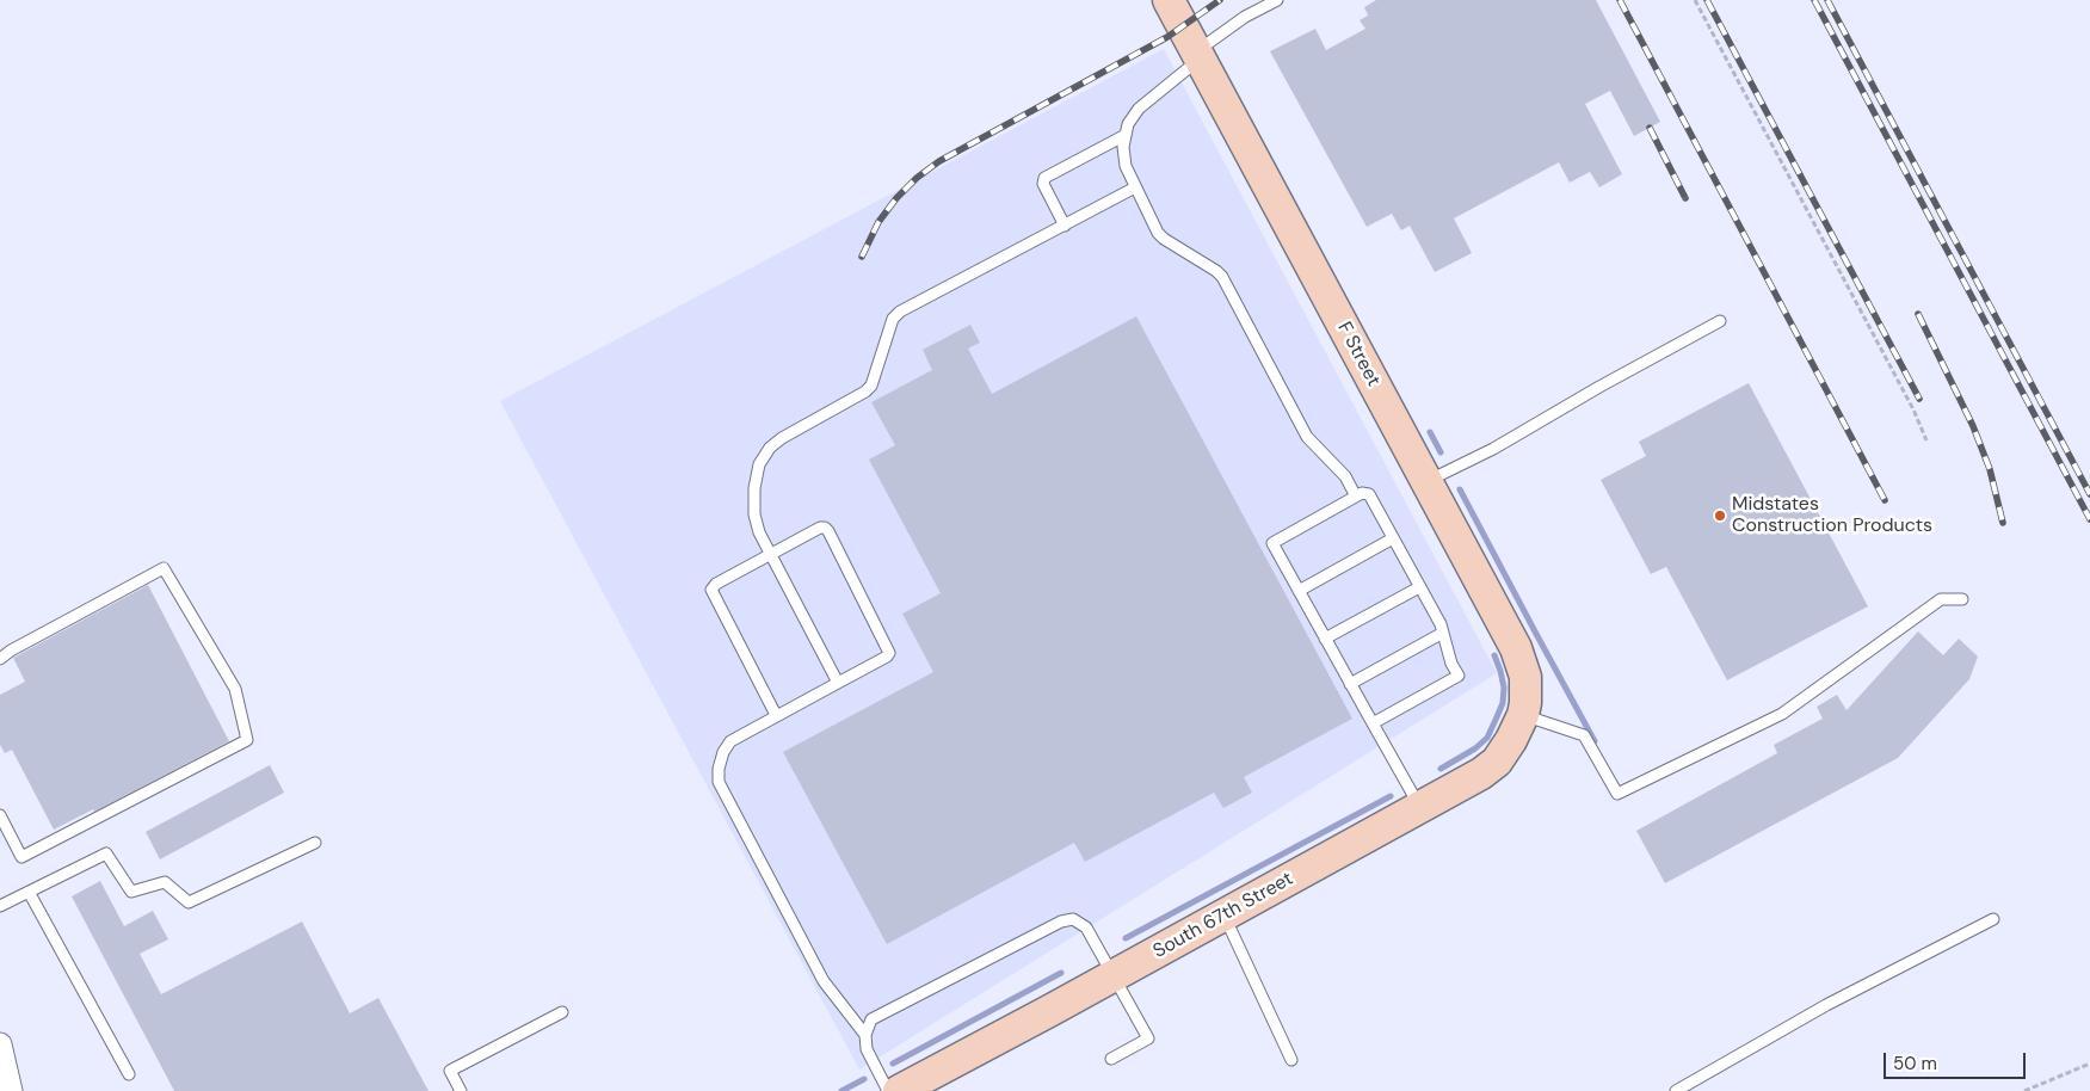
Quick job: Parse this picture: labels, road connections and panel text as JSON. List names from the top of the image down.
{
  "streets": {
    "street": ["F Street", "South 67th Street"]
  },
  "crossings": [
    ["F Street", "South 67th Street"]
  ],
  "places": ["Midstates Construction Products"],
  "scale_bar": "50 m"
}
